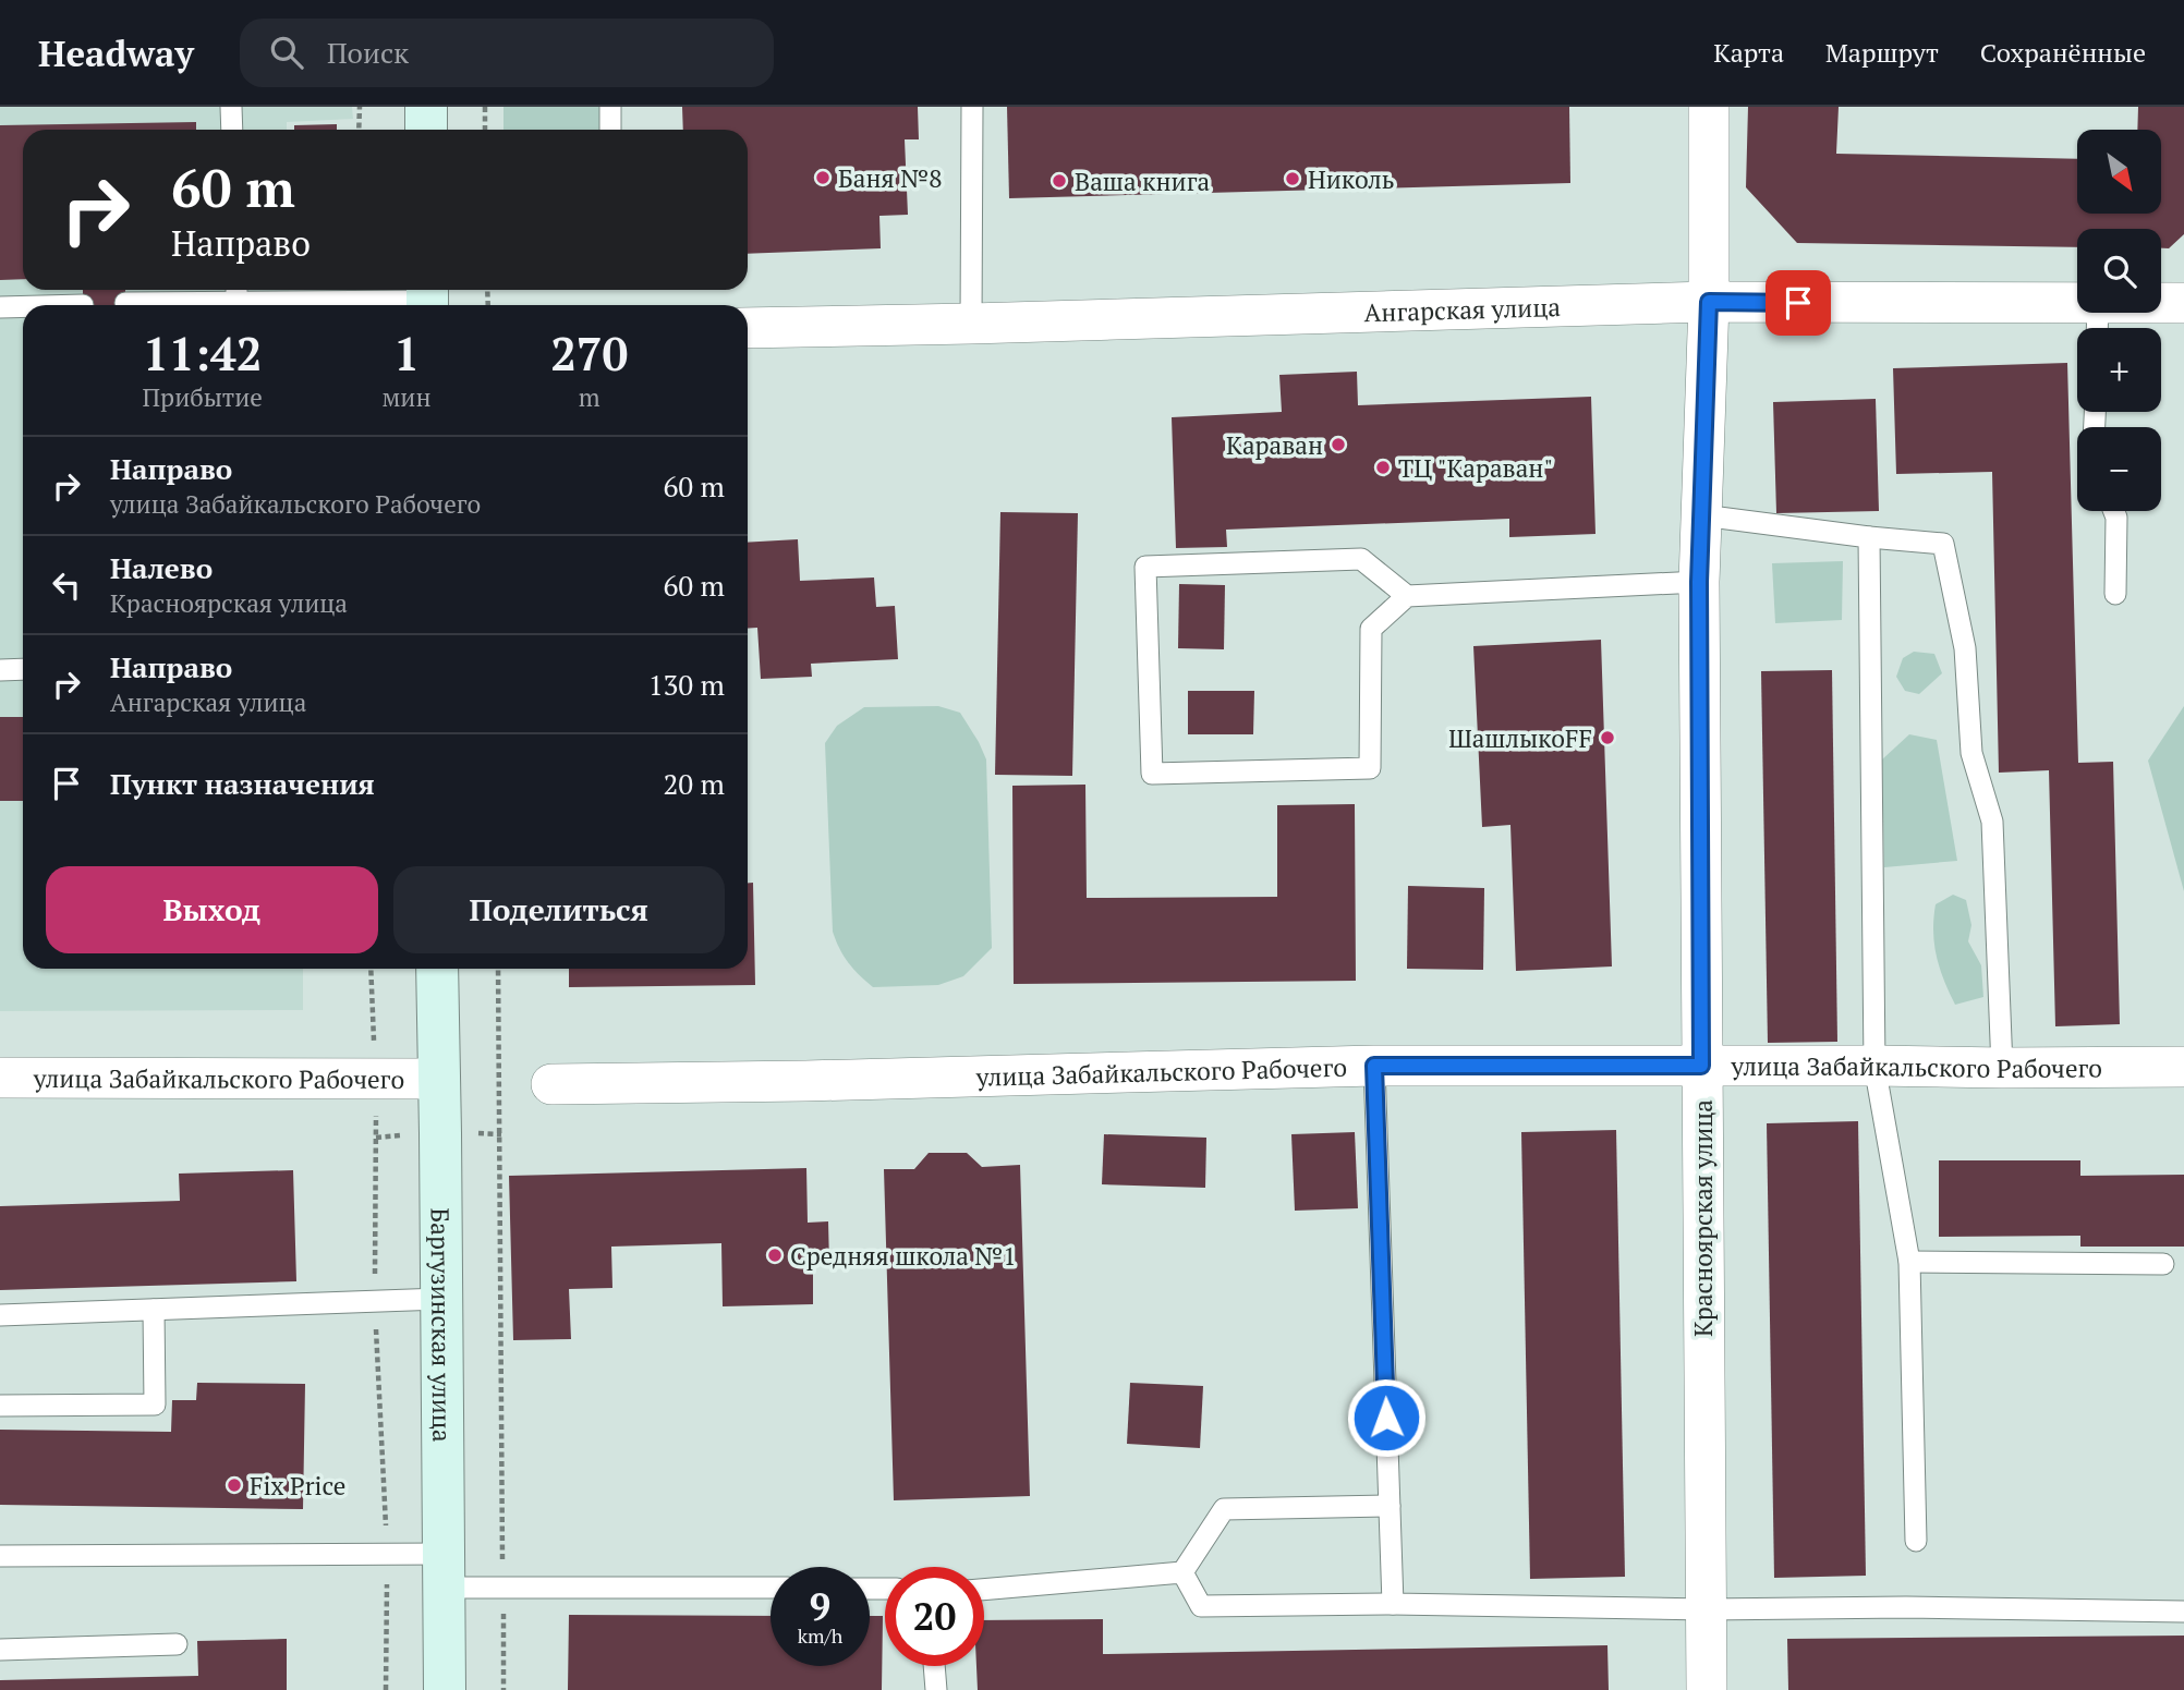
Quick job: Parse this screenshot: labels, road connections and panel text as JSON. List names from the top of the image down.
{
  "streets": {
    "main road": ["Баргузинская улица"],
    "street": ["Ангарская улица", "улица Забайкальского Рабочего", "Красноярская улица"]
  },
  "crossings": [
    ["Ангарская улица", "Красноярская улица"],
    ["улица Забайкальского Рабочего", "Красноярская улица"],
    ["улица Забайкальского Рабочего", "Баргузинская улица"]
  ],
  "places": [
    "Баня №8",
    "Николь",
    "Ваша книга",
    "Караван",
    "ТЦ \"Караван\"",
    "ШашлыкоFF",
    "Средняя школа №1",
    "Fix Price"
  ],
  "north": "bottom right",
  "page": {
    "header": "Headway",
    "search": "Поиск",
    "nav": ["Карта", "Маршрут", "Сохранённые"],
    "map_buttons": ["+", "−"],
    "turn": ["60 m", "Направо"],
    "eta": [
      "11:42",
      "Прибытие",
      "1",
      "мин",
      "270",
      "m"
    ],
    "list": [
      {
        "name": "Направо",
        "note": "улица Забайкальского Рабочего",
        "value": "60 m"
      },
      {
        "name": "Налево",
        "note": "Красноярская улица",
        "value": "60 m"
      },
      {
        "name": "Направо",
        "note": "Ангарская улица",
        "value": "130 m"
      },
      {
        "name": "Пункт назначения",
        "value": "20 m"
      }
    ],
    "buttons": ["Выход", "Поделиться"],
    "speed": "9 km/h",
    "limit": "20"
  }
}
